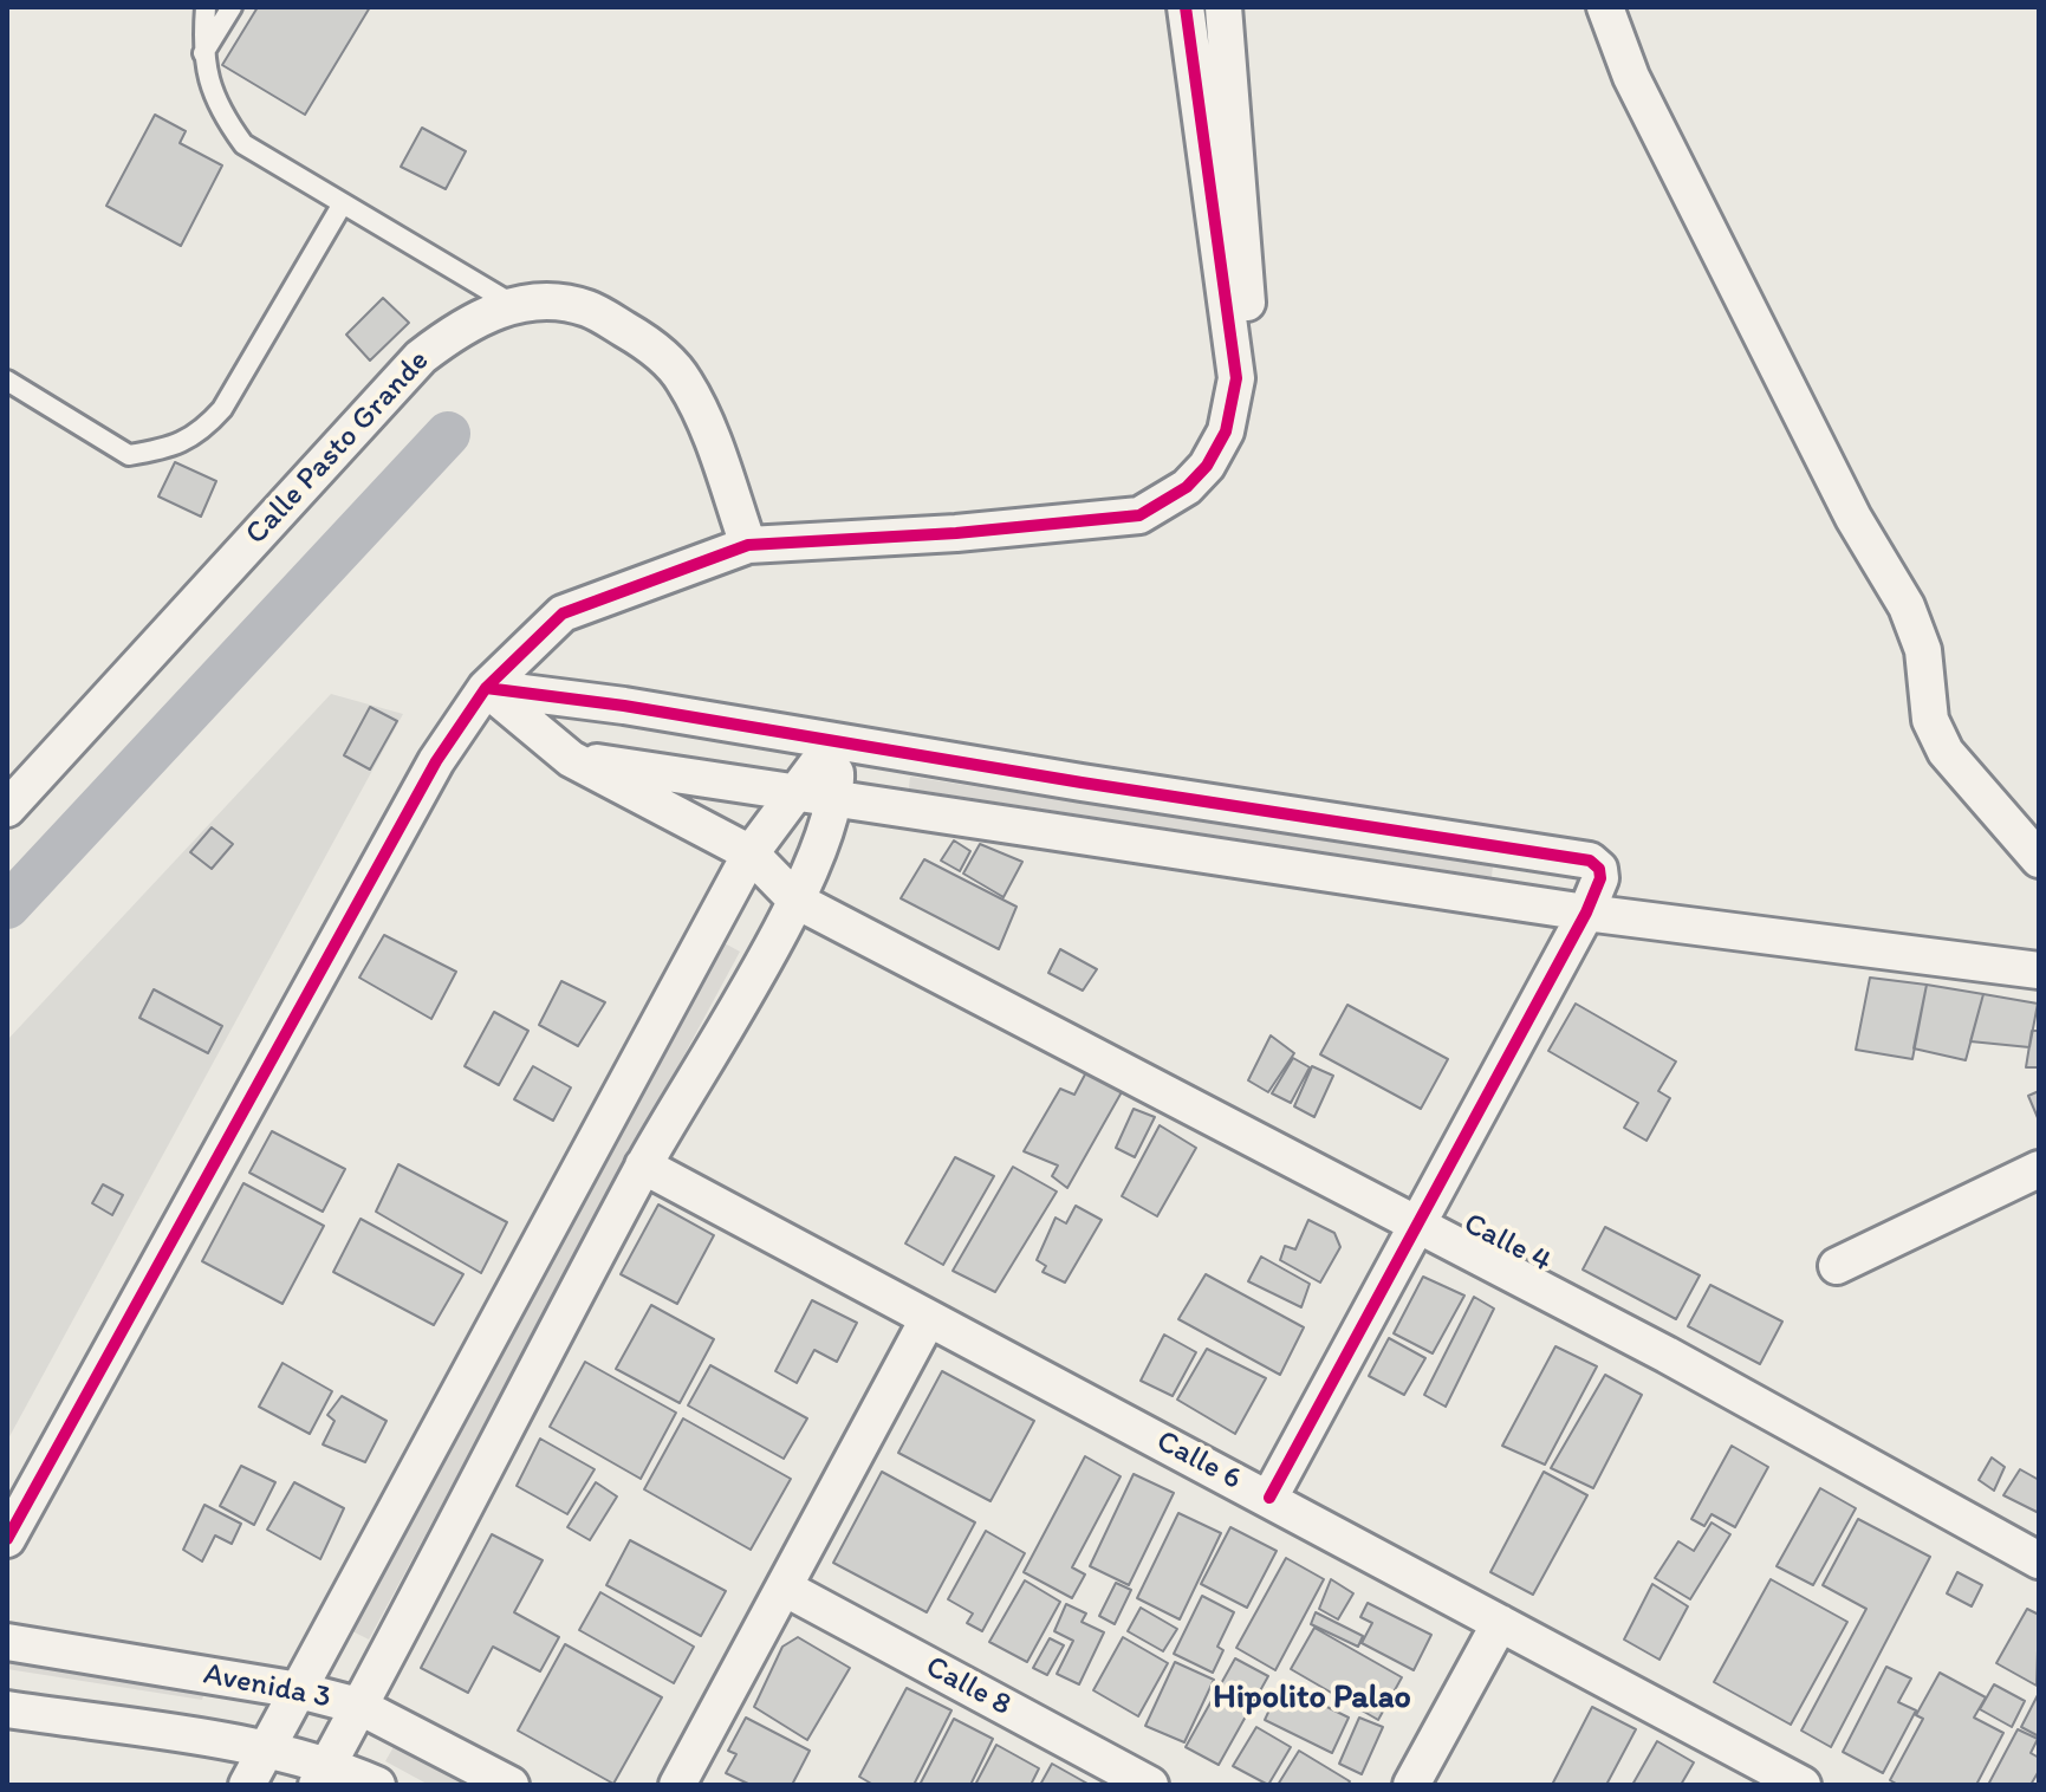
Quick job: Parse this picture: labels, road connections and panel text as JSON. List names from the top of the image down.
{
  "streets": {
    "street": [
      "Calle Pasto Grande",
      "Calle 4",
      "Calle 6",
      "Avenida 3",
      "Calle 8"
    ]
  },
  "districts": ["Hipolito Palao"]
}
